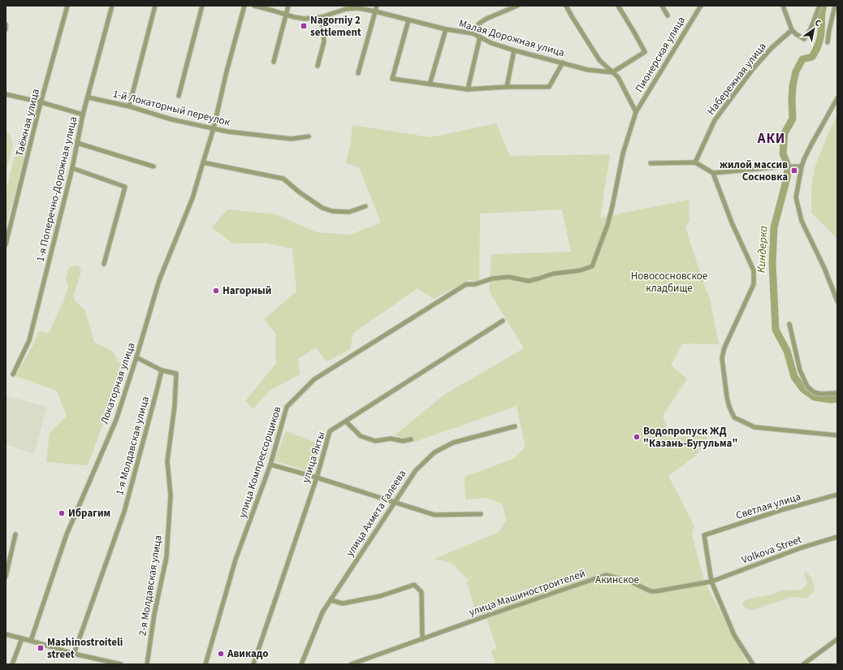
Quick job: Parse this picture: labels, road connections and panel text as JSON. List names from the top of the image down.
{
  "streets": {
    "street": [
      "Малая Дорожная улица",
      "Пионерская улица",
      "Набережная улица",
      "1-й Локаторный переулок",
      "Таёжная улица",
      "1-я Поперечно-Дорожная улица",
      "Локаторная улица",
      "1-я Молдавская улица",
      "улица Якты",
      "улица Компрессорщиков",
      "Светлая улица",
      "улица Ахмета Галеева",
      "Volkova Street",
      "2-я Молдавская улица",
      "улица Машиностроителей"
    ]
  },
  "crossings": [
    ["Пионерская улица", "улица Компрессорщиков"],
    ["1-й Локаторный переулок", "1-я Поперечно-Дорожная улица"],
    ["1-й Локаторный переулок", "Локаторная улица"],
    ["1-я Молдавская улица", "2-я Молдавская улица"],
    ["Светлая улица", "Volkova Street"],
    ["Светлая улица", "улица Машиностроителей"],
    ["Volkova Street", "улица Машиностроителей"]
  ],
  "districts": ["АКИ"],
  "water": ["Киндерка"],
  "parks": ["Новососновское кладбище", "Акинское"],
  "places": {
    "transit": ["Nagorniy 2 settlement", "жилой массив Сосновка", "Mashinostroiteli street"],
    "other": [
      "Нагорный",
      "Водопропуск ЖД \"Казань-Бугульма\"",
      "Ибрагим",
      "Авикадо"
    ]
  },
  "north": "top right"
}
